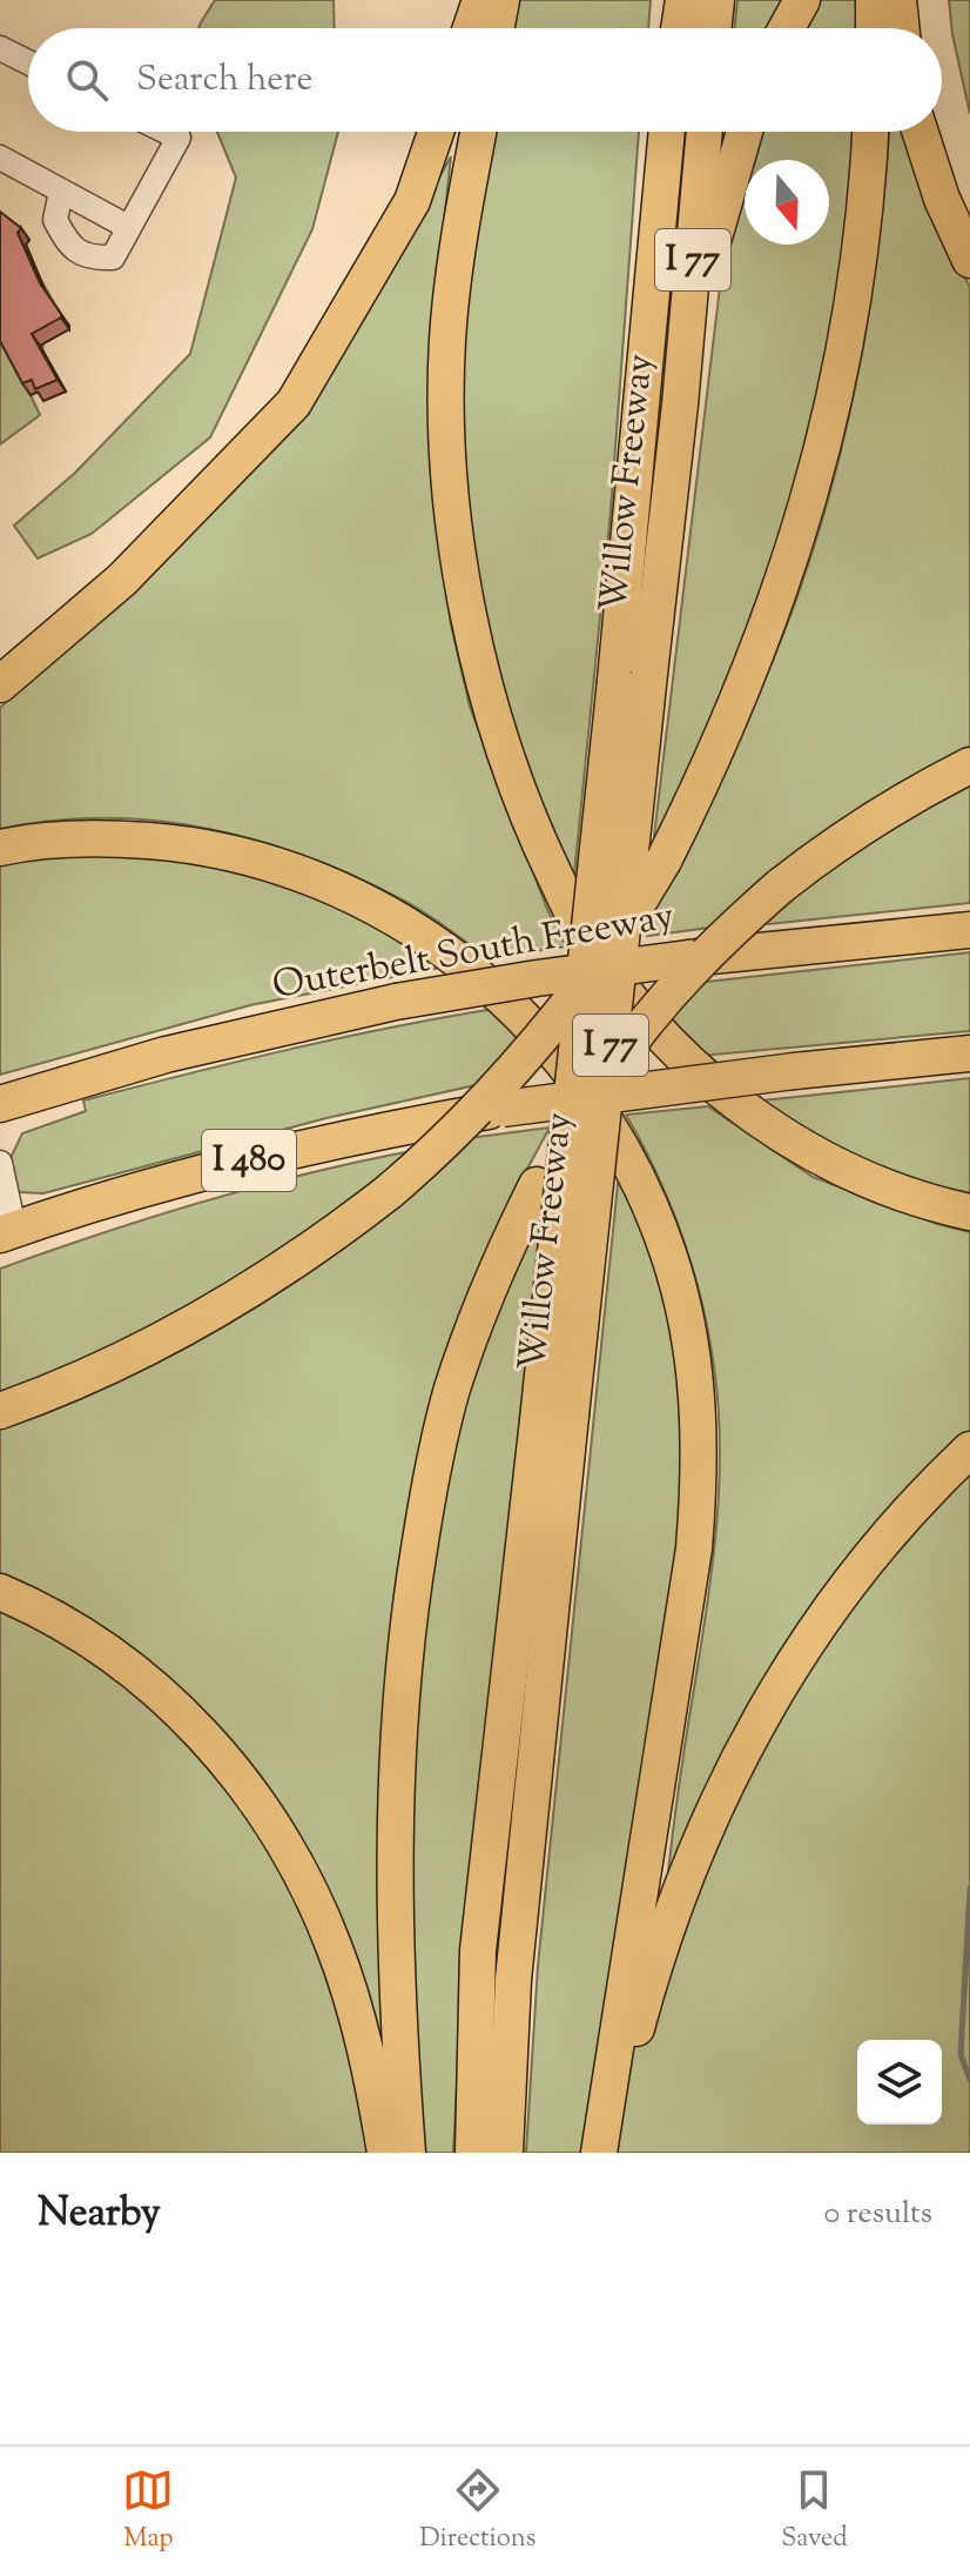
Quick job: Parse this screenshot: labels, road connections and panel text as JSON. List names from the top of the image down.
{
  "streets": {
    "highway": [
      "I 77",
      "Willow Freeway",
      "Outerbelt South Freeway",
      "I 480"
    ]
  },
  "north": "bottom",
  "page": {
    "search": "Search here",
    "heading": ["Nearby", "0 results"],
    "nav": ["Map", "Directions", "Saved"]
  }
}
